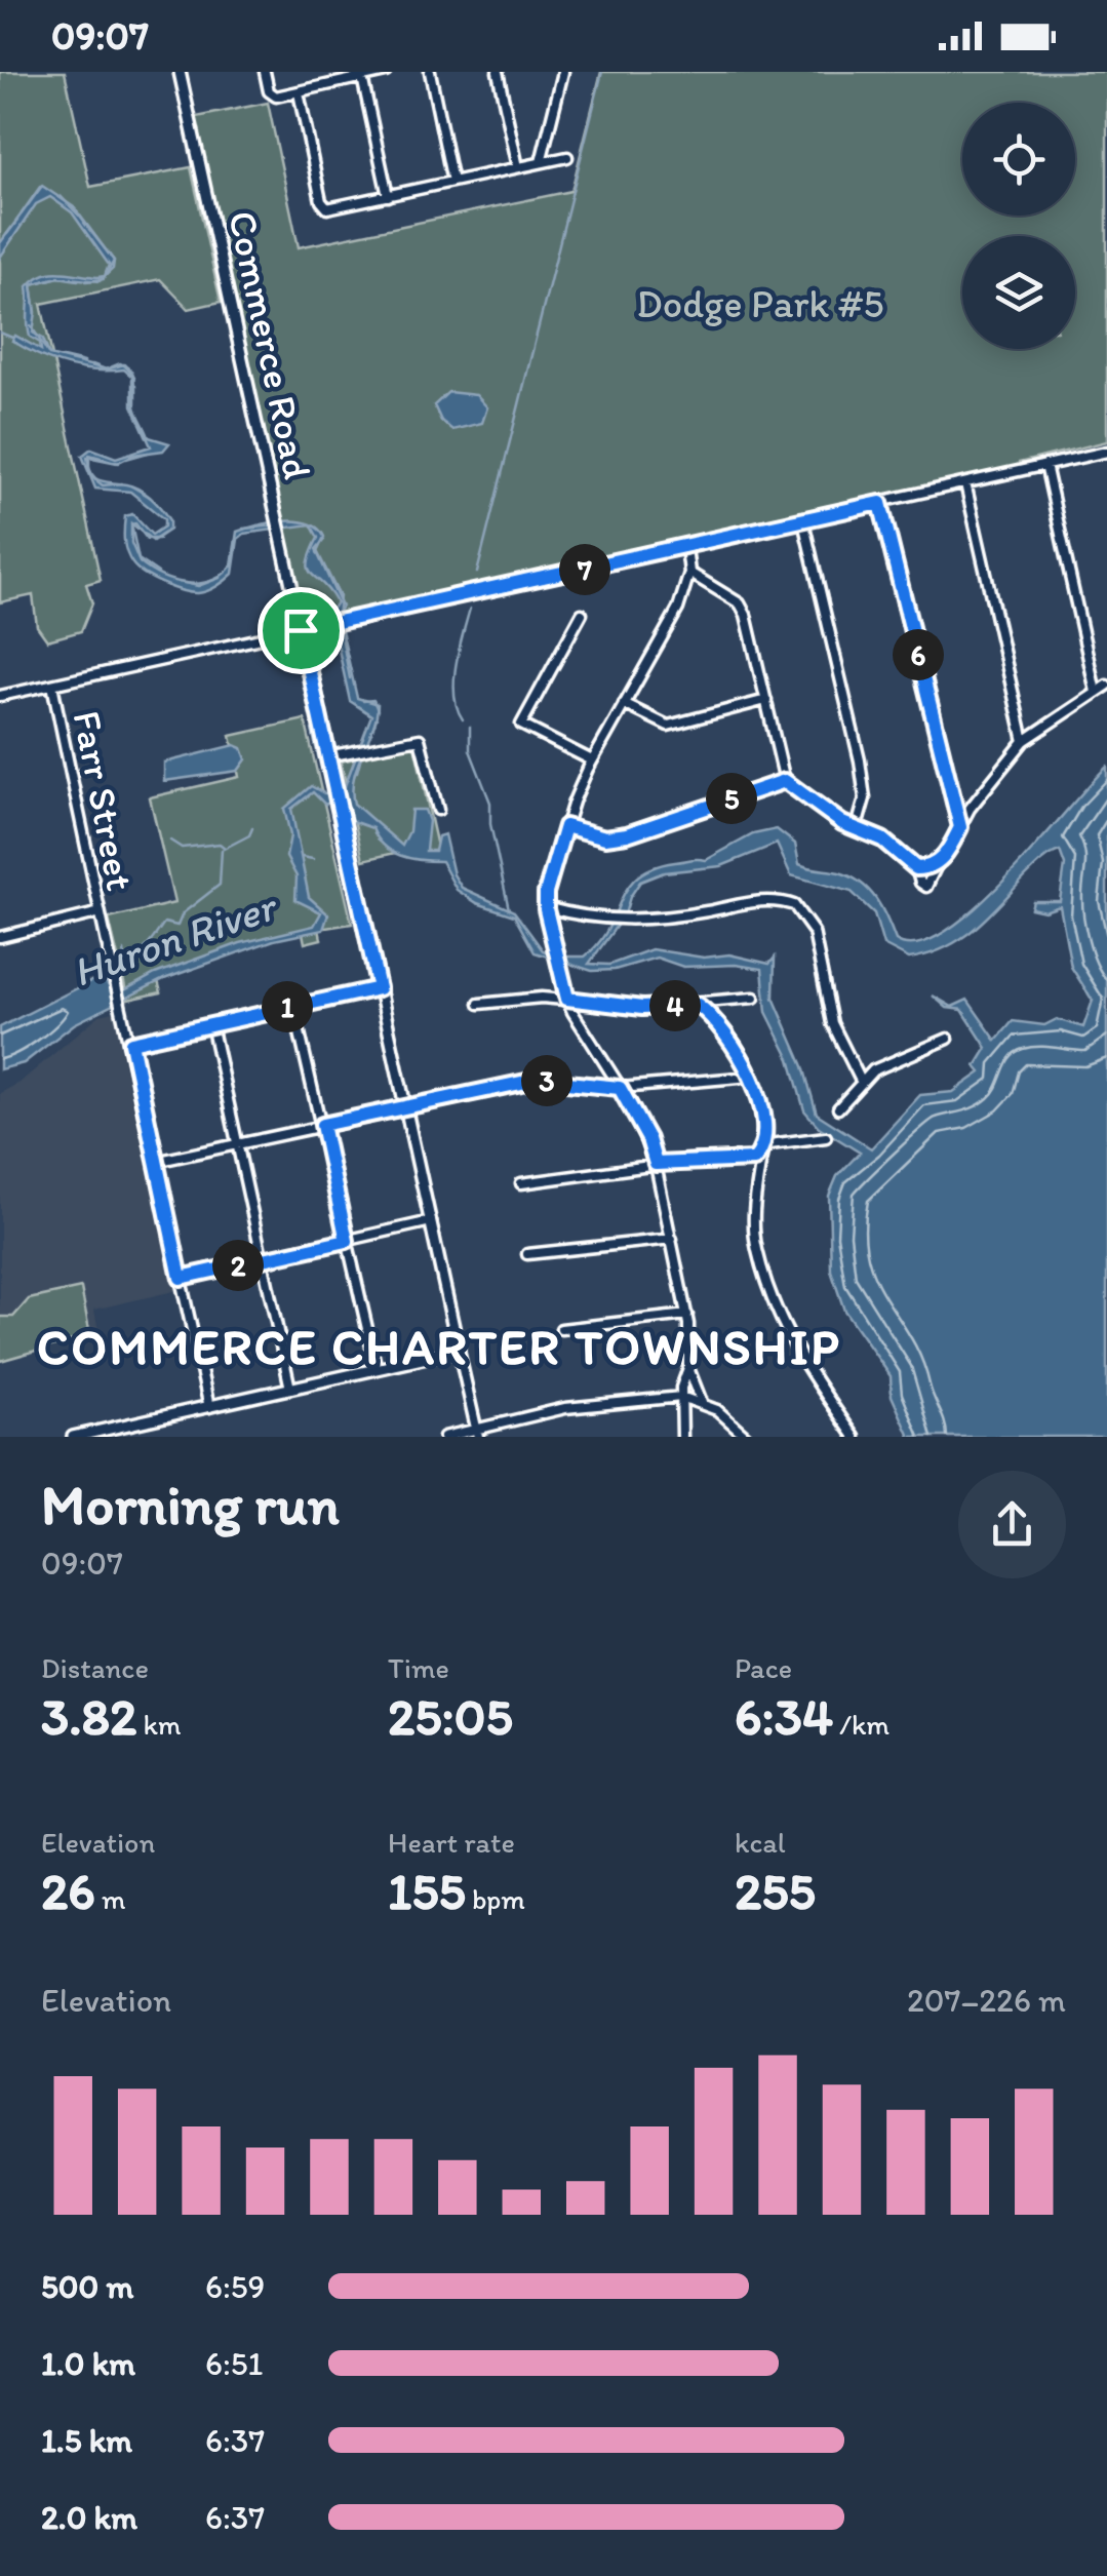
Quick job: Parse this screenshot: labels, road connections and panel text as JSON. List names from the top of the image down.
{
  "streets": {
    "main road": ["Commerce Road"],
    "street": ["Farr Street"]
  },
  "districts": ["COMMERCE CHARTER TOWNSHIP"],
  "water": ["Huron River"],
  "parks": ["Dodge Park #5"],
  "page": {
    "status": "09:07",
    "pins": [
      "7",
      "6",
      "5",
      "4",
      "1",
      "3",
      "2"
    ],
    "heading": ["Morning run", "09:07"],
    "stats": [
      ["Distance", "3.82 km"],
      ["Time", "25:05"],
      ["Pace", "6:34 /km"],
      ["Elevation", "26 m"],
      ["Heart rate", "155 bpm"],
      ["kcal", "255"]
    ],
    "chart": ["Elevation", "207–226 m"],
    "list": [
      {
        "name": "500 m",
        "note": "6:59"
      },
      {
        "name": "1.0 km",
        "note": "6:51"
      },
      {
        "name": "1.5 km",
        "note": "6:37"
      },
      {
        "name": "2.0 km",
        "note": "6:37"
      }
    ]
  }
}
